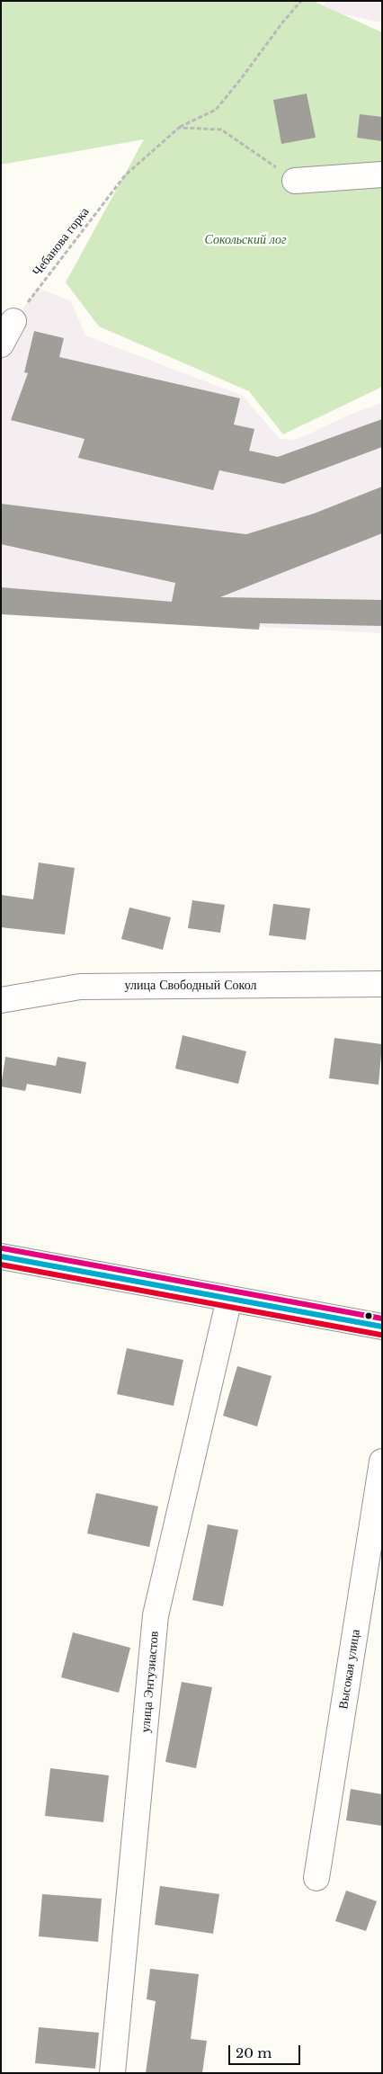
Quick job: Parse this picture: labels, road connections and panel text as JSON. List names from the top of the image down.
{
  "streets": {
    "street": ["улица Свободный Сокол", "Высокая улица", "улица Энтузиастов"],
    "path": ["Чебанова горка"]
  },
  "parks": ["Сокольский лог"],
  "scale_bar": "20 m"
}
